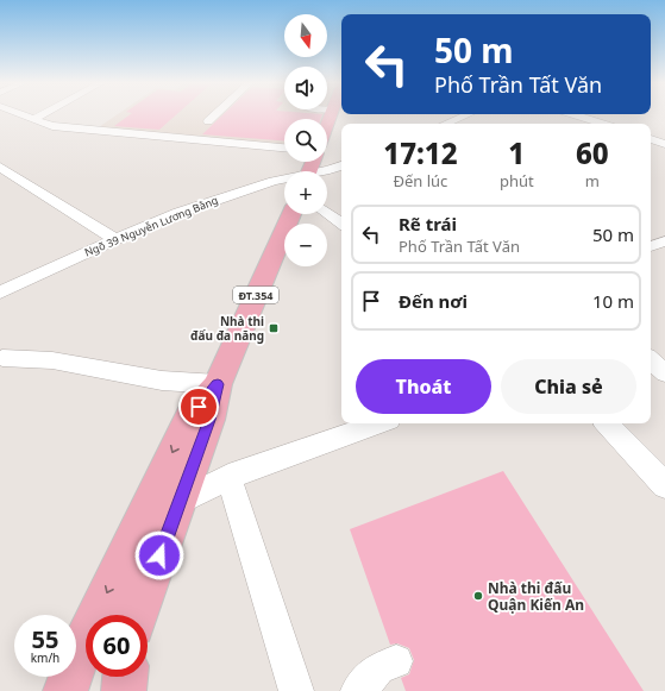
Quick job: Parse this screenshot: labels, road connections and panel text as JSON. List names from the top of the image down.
{
  "streets": {
    "main road": ["ĐT.354"],
    "street": ["Ngõ 39 Nguyễn Lương Bằng"]
  },
  "places": {
    "transit": ["Nhà thi đấu đa năng"],
    "other": ["Nhà thi đấu Quận Kiến An"]
  },
  "north": "bottom",
  "page": {
    "map_buttons": ["+", "−"],
    "turn": ["50 m", "Phố Trần Tất Văn"],
    "eta": [
      "17:12",
      "Đến lúc",
      "1",
      "phút",
      "60",
      "m"
    ],
    "list": [
      {
        "name": "Rẽ trái",
        "note": "Phố Trần Tất Văn",
        "value": "50 m"
      },
      {
        "name": "Đến nơi",
        "value": "10 m"
      }
    ],
    "buttons": ["Thoát", "Chia sẻ"],
    "speed": "55 km/h",
    "limit": "60"
  }
}
